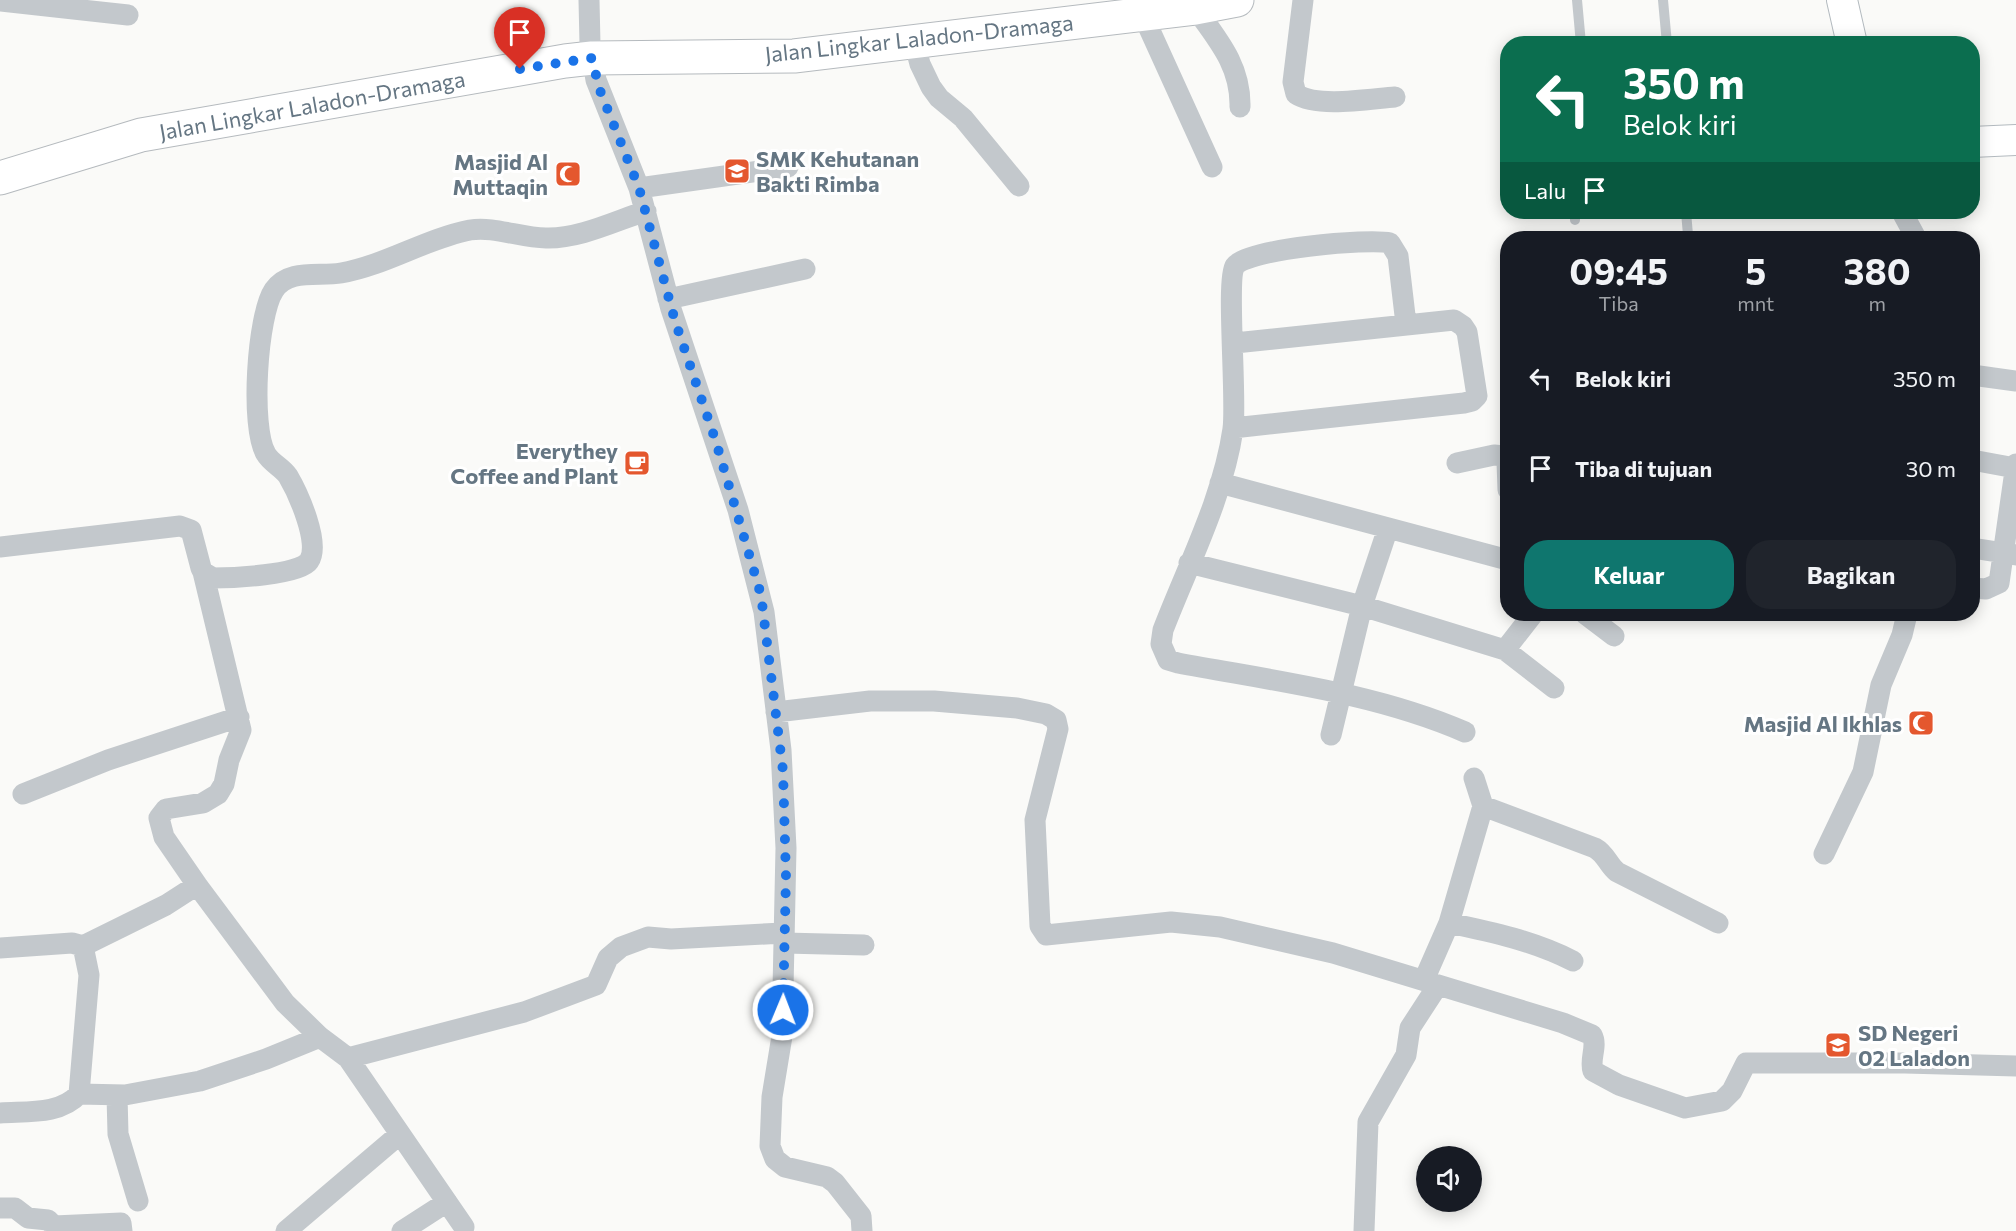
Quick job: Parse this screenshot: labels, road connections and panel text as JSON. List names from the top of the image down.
{
  "streets": {
    "main road": ["Jalan Lingkar Laladon-Dramaga"]
  },
  "places": {
    "school or university": ["SMK Kehutanan Bakti Rimba", "SD Negeri 02 Laladon"],
    "mosque": ["Masjid Al Muttaqin", "Masjid Al Ikhlas"],
    "cafe": ["Everythey Coffee and Plant"]
  },
  "page": {
    "turn": ["350 m", "Belok kiri"],
    "then": "Lalu",
    "eta": [
      "09:45",
      "Tiba",
      "5",
      "mnt",
      "380",
      "m"
    ],
    "list": [
      {
        "name": "Belok kiri",
        "value": "350 m"
      },
      {
        "name": "Tiba di tujuan",
        "value": "30 m"
      }
    ],
    "buttons": ["Keluar", "Bagikan"]
  }
}
